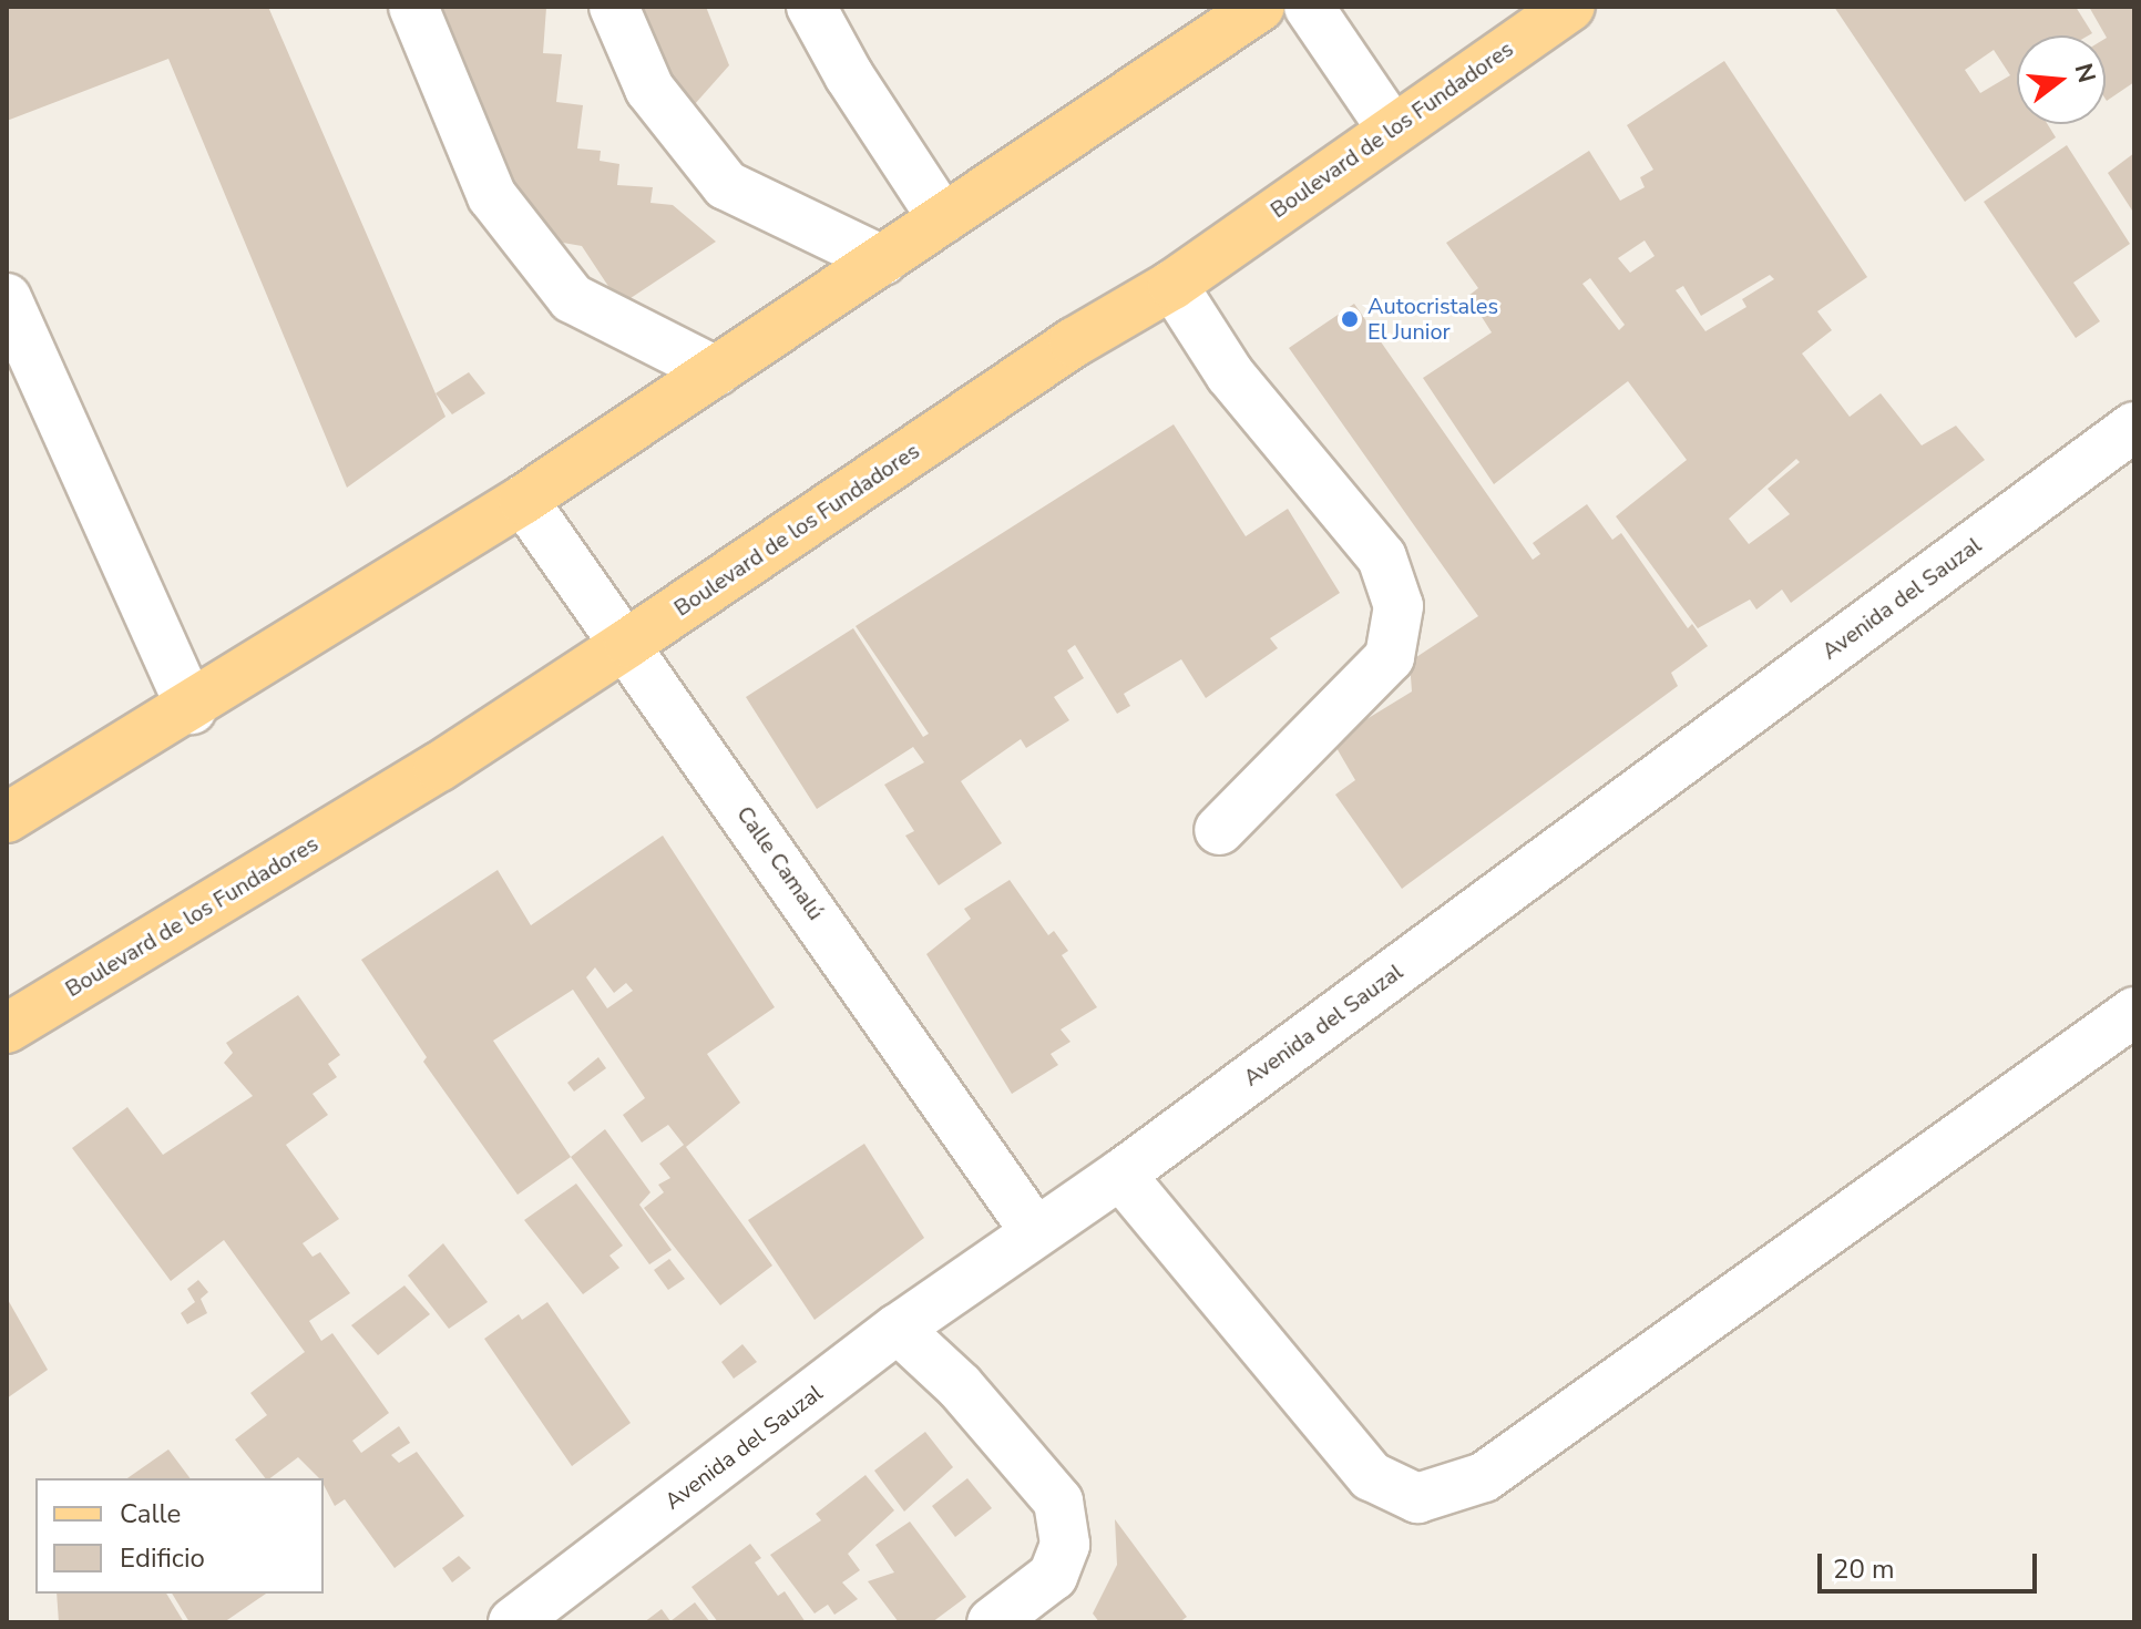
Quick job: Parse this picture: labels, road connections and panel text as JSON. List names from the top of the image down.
{
  "streets": {
    "main road": ["Boulevard de los Fundadores"],
    "street": ["Avenida del Sauzal", "Calle Camalú"]
  },
  "crossings": [
    ["Boulevard de los Fundadores", "Calle Camalú"],
    ["Avenida del Sauzal", "Calle Camalú"]
  ],
  "places": ["Autocristales El Junior"],
  "legend": ["Calle", "Edificio"],
  "scale_bar": "20 m",
  "north": "right"
}
